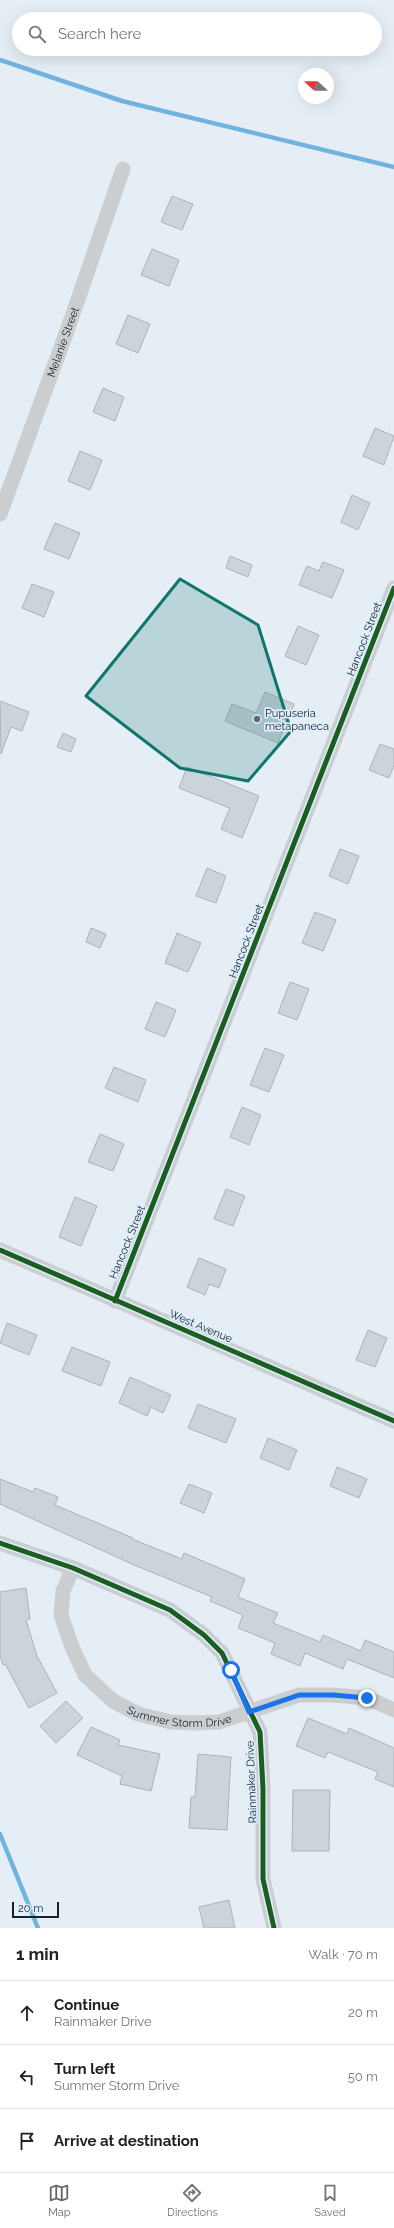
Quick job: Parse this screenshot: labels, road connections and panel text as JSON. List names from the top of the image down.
{
  "streets": {
    "street": [
      "Melanie Street",
      "Hancock Street",
      "West Avenue",
      "Summer Storm Drive",
      "Rainmaker Drive"
    ]
  },
  "crossings": [
    ["Hancock Street", "West Avenue"],
    ["Summer Storm Drive", "Rainmaker Drive"]
  ],
  "places": ["Pupuseria metapaneca"],
  "scale_bar": "20 m",
  "north": "left",
  "page": {
    "search": "Search here",
    "scale": "20 m",
    "heading": ["1 min", "Walk · 70 m"],
    "list": [
      ["Continue", "Rainmaker Drive", "20 m"],
      ["Turn left", "Summer Storm Drive", "50 m"],
      "Arrive at destination"
    ],
    "nav": ["Map", "Directions", "Saved"]
  }
}
